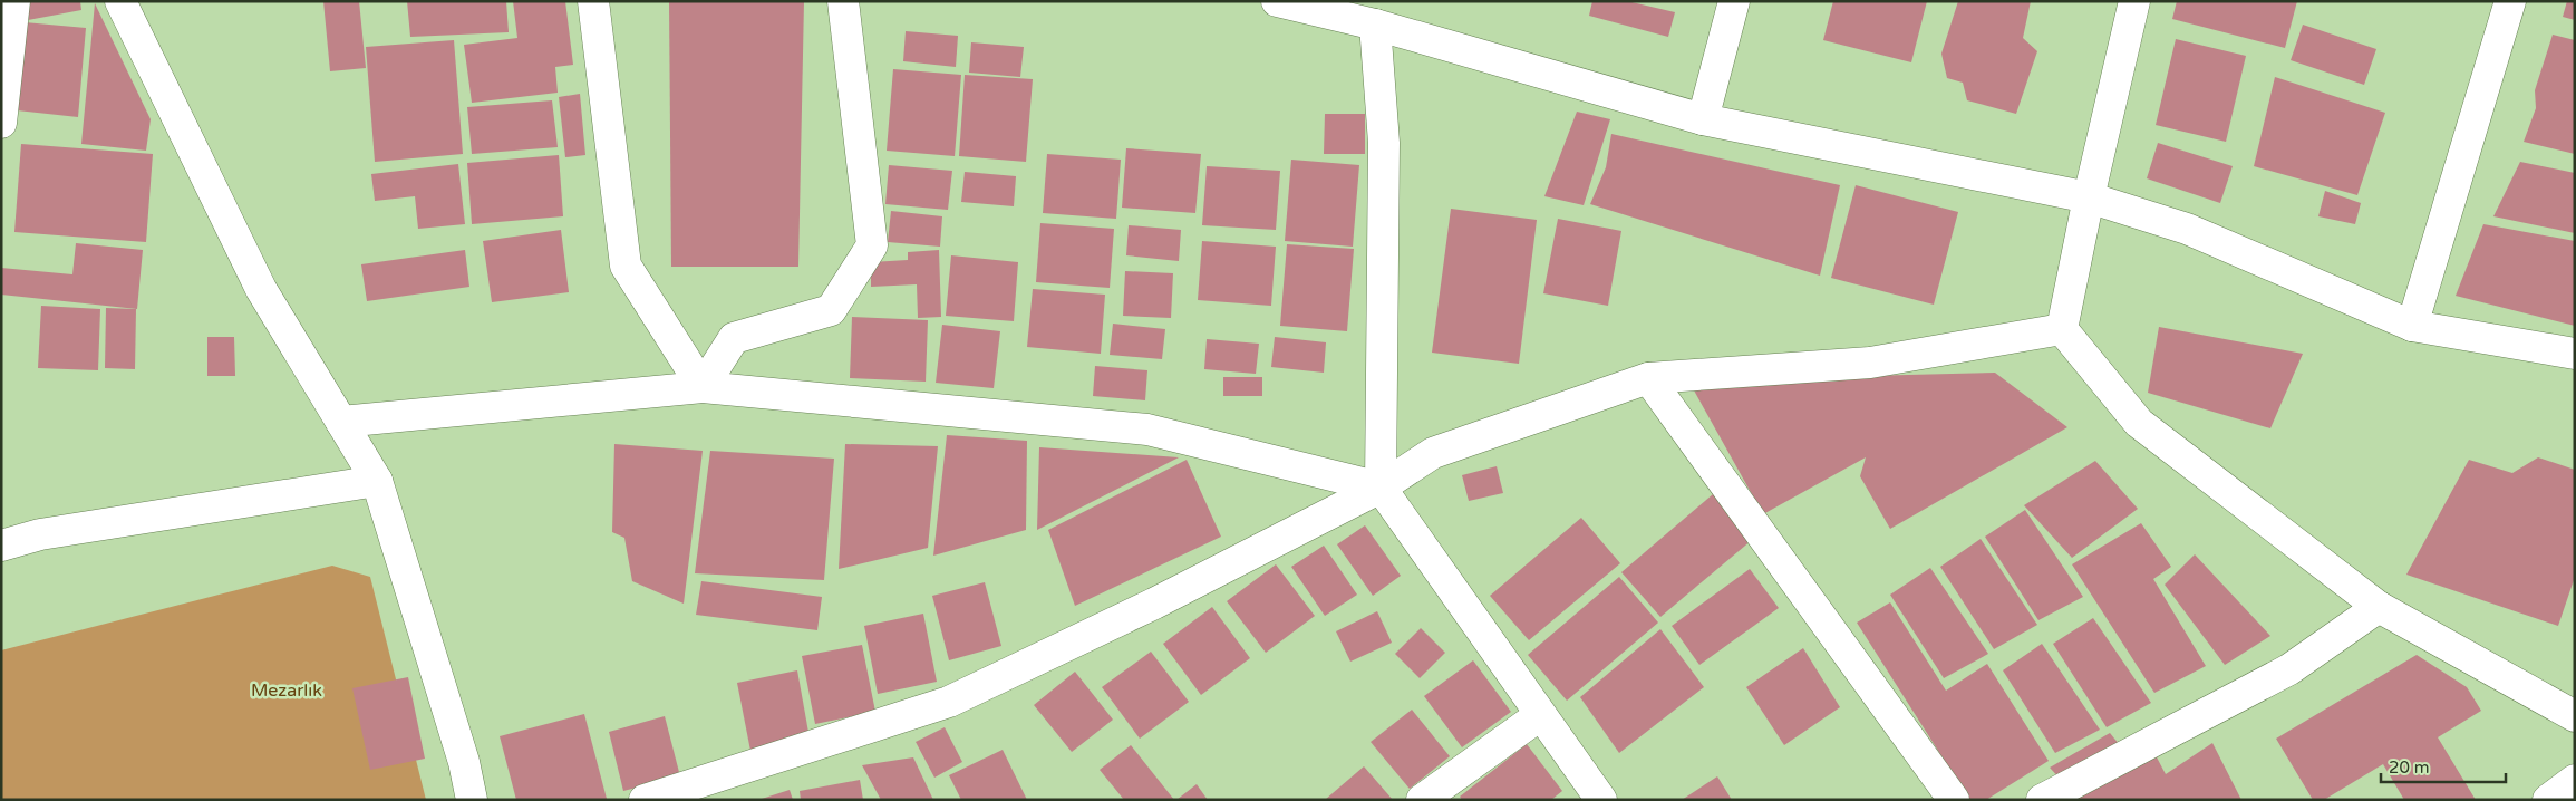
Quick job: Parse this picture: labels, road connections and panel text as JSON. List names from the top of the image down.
{
  "parks": ["Mezarlık"],
  "scale_bar": "20 m"
}
